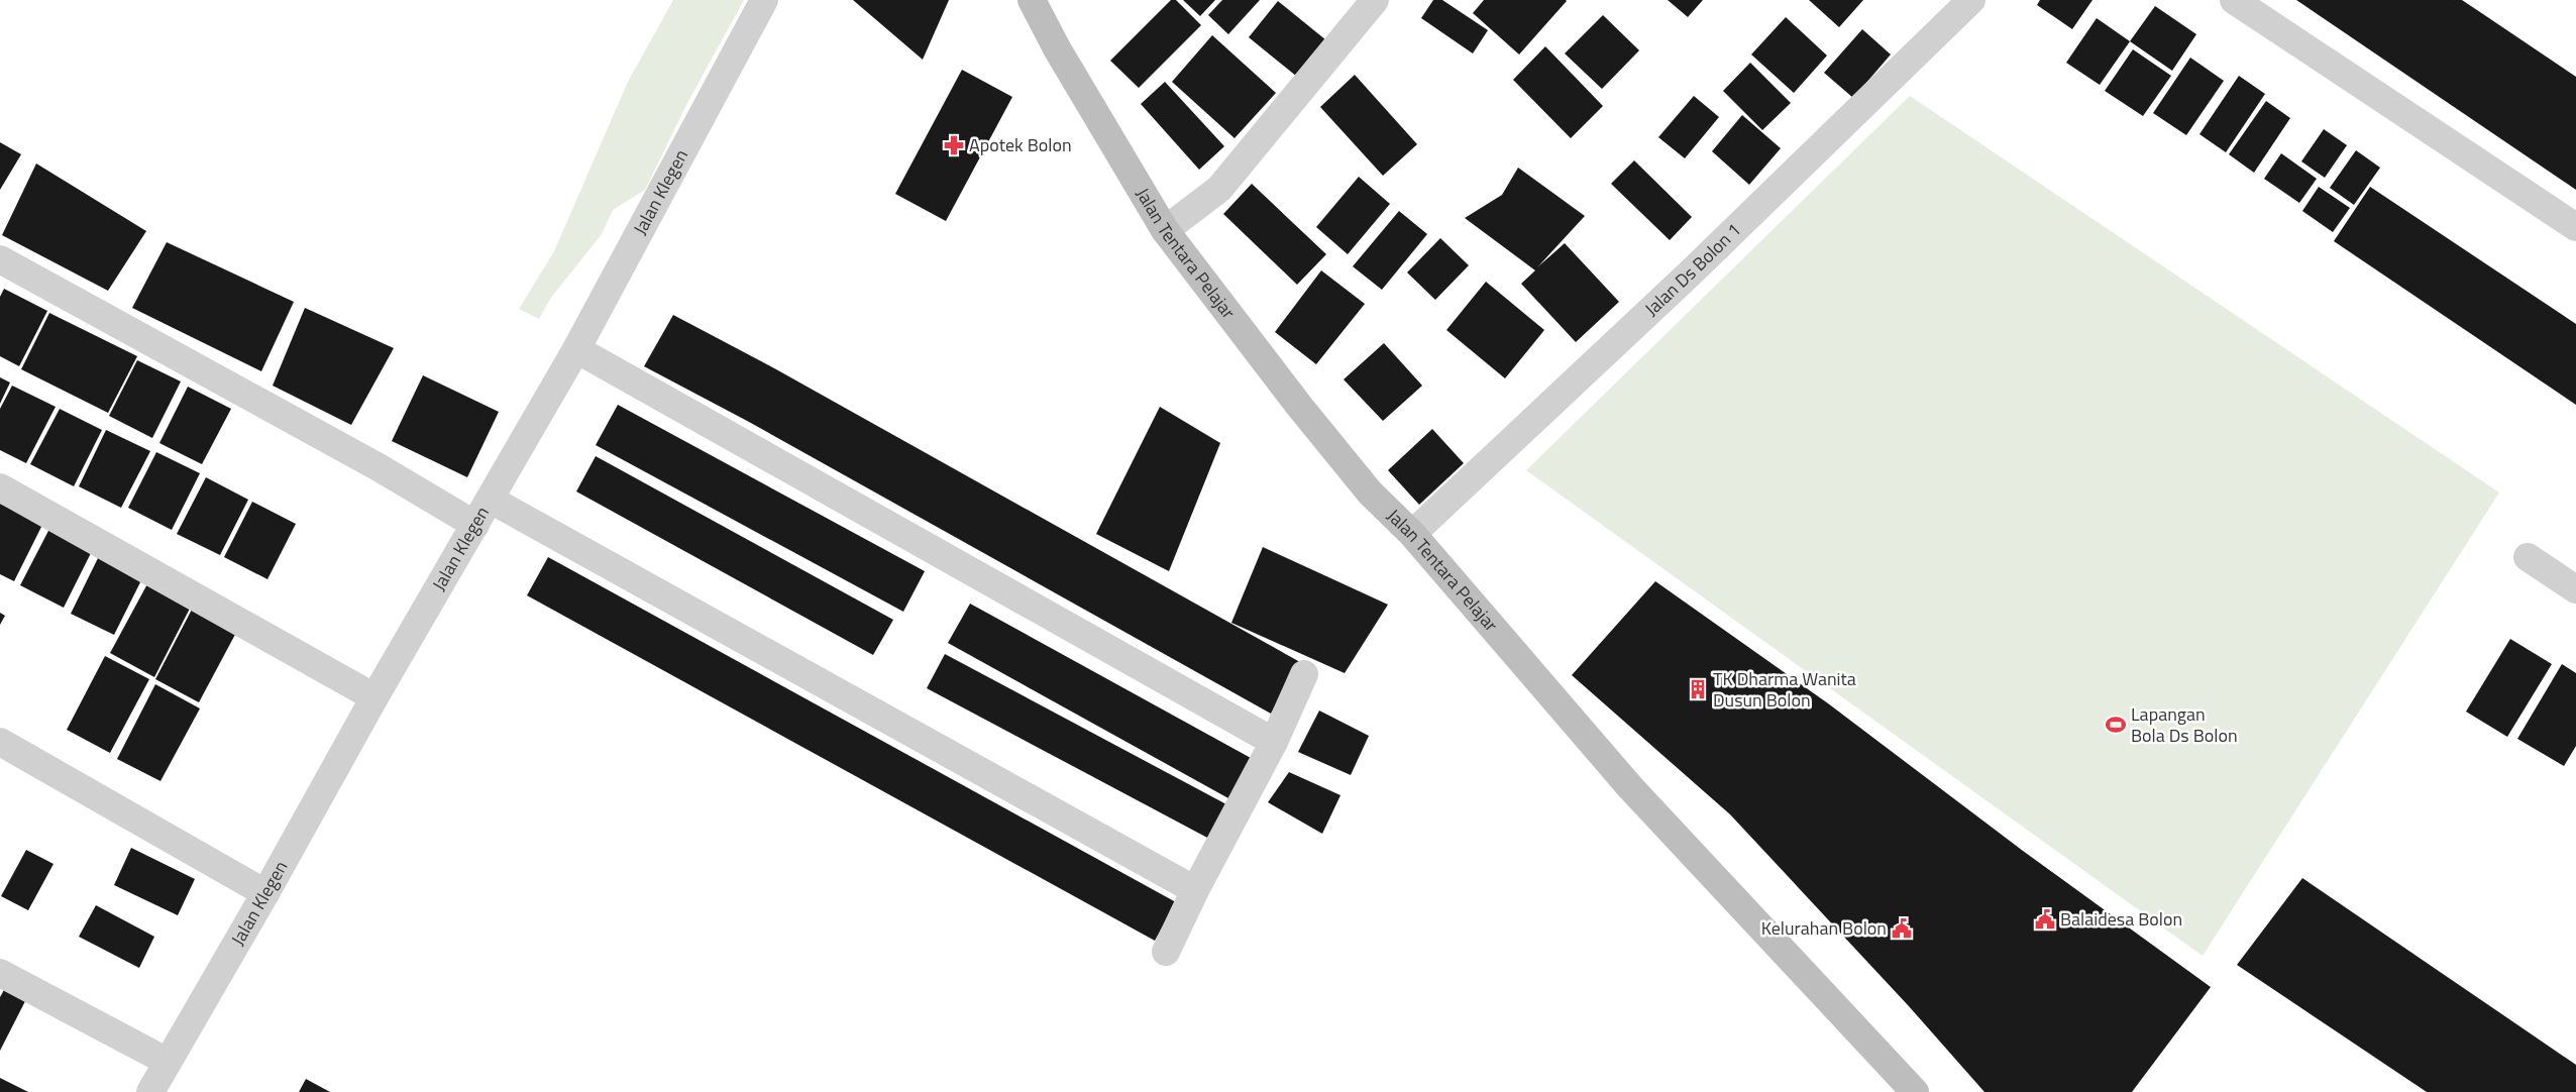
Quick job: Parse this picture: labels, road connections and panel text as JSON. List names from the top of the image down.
{
  "streets": {
    "main road": ["Jalan Tentara Pelajar"],
    "street": ["Jalan Klegen", "Jalan Ds Bolon 1"]
  },
  "crossings": [
    ["Jalan Tentara Pelajar", "Jalan Ds Bolon 1"]
  ],
  "places": {
    "pharmacy": ["Apotek Bolon"],
    "building": ["TK Dharma Wanita Dusun Bolon"],
    "sports": ["Lapangan Bola Ds Bolon"],
    "public building": ["Balaidesa Bolon", "Kelurahan Bolon"]
  }
}
